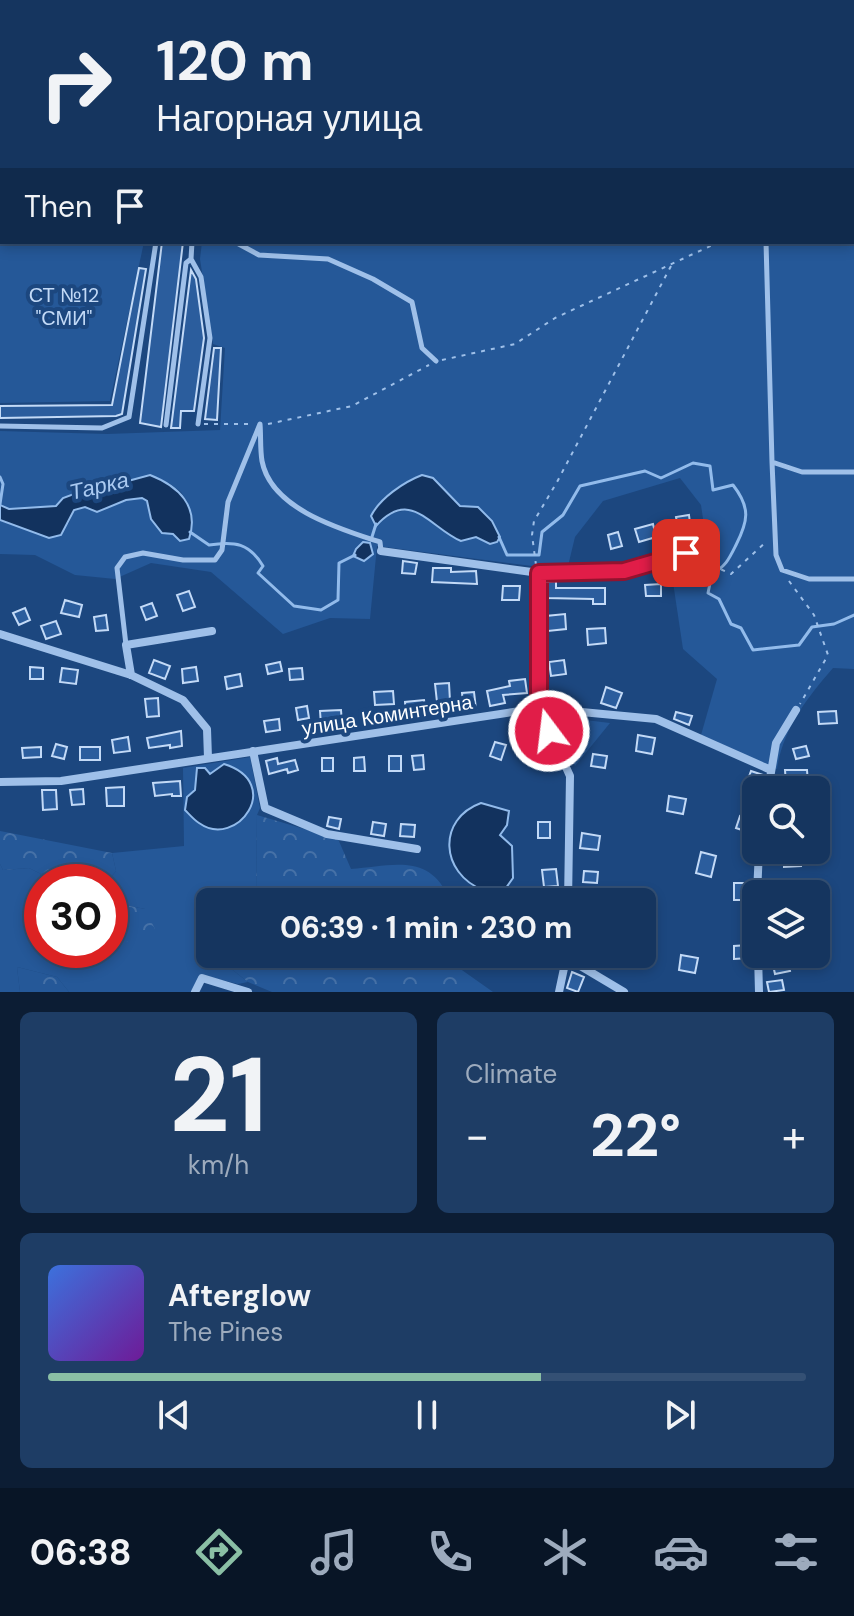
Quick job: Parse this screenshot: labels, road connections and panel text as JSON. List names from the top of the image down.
{
  "streets": {
    "street": ["улица Коминтерна"]
  },
  "water": ["Тарка"],
  "parks": ["СТ №12 \"СМИ\""],
  "page": {
    "turn": ["120 m", "Нагорная улица"],
    "then": "Then",
    "limit": "30",
    "trip": "06:39 · 1 min · 230 m",
    "tile": [
      ["21", "km/h"],
      "Climate"
    ],
    "heat": ["−", "22°", "+"],
    "song": ["Afterglow", "The Pines"],
    "tabs": "06:38"
  }
}
